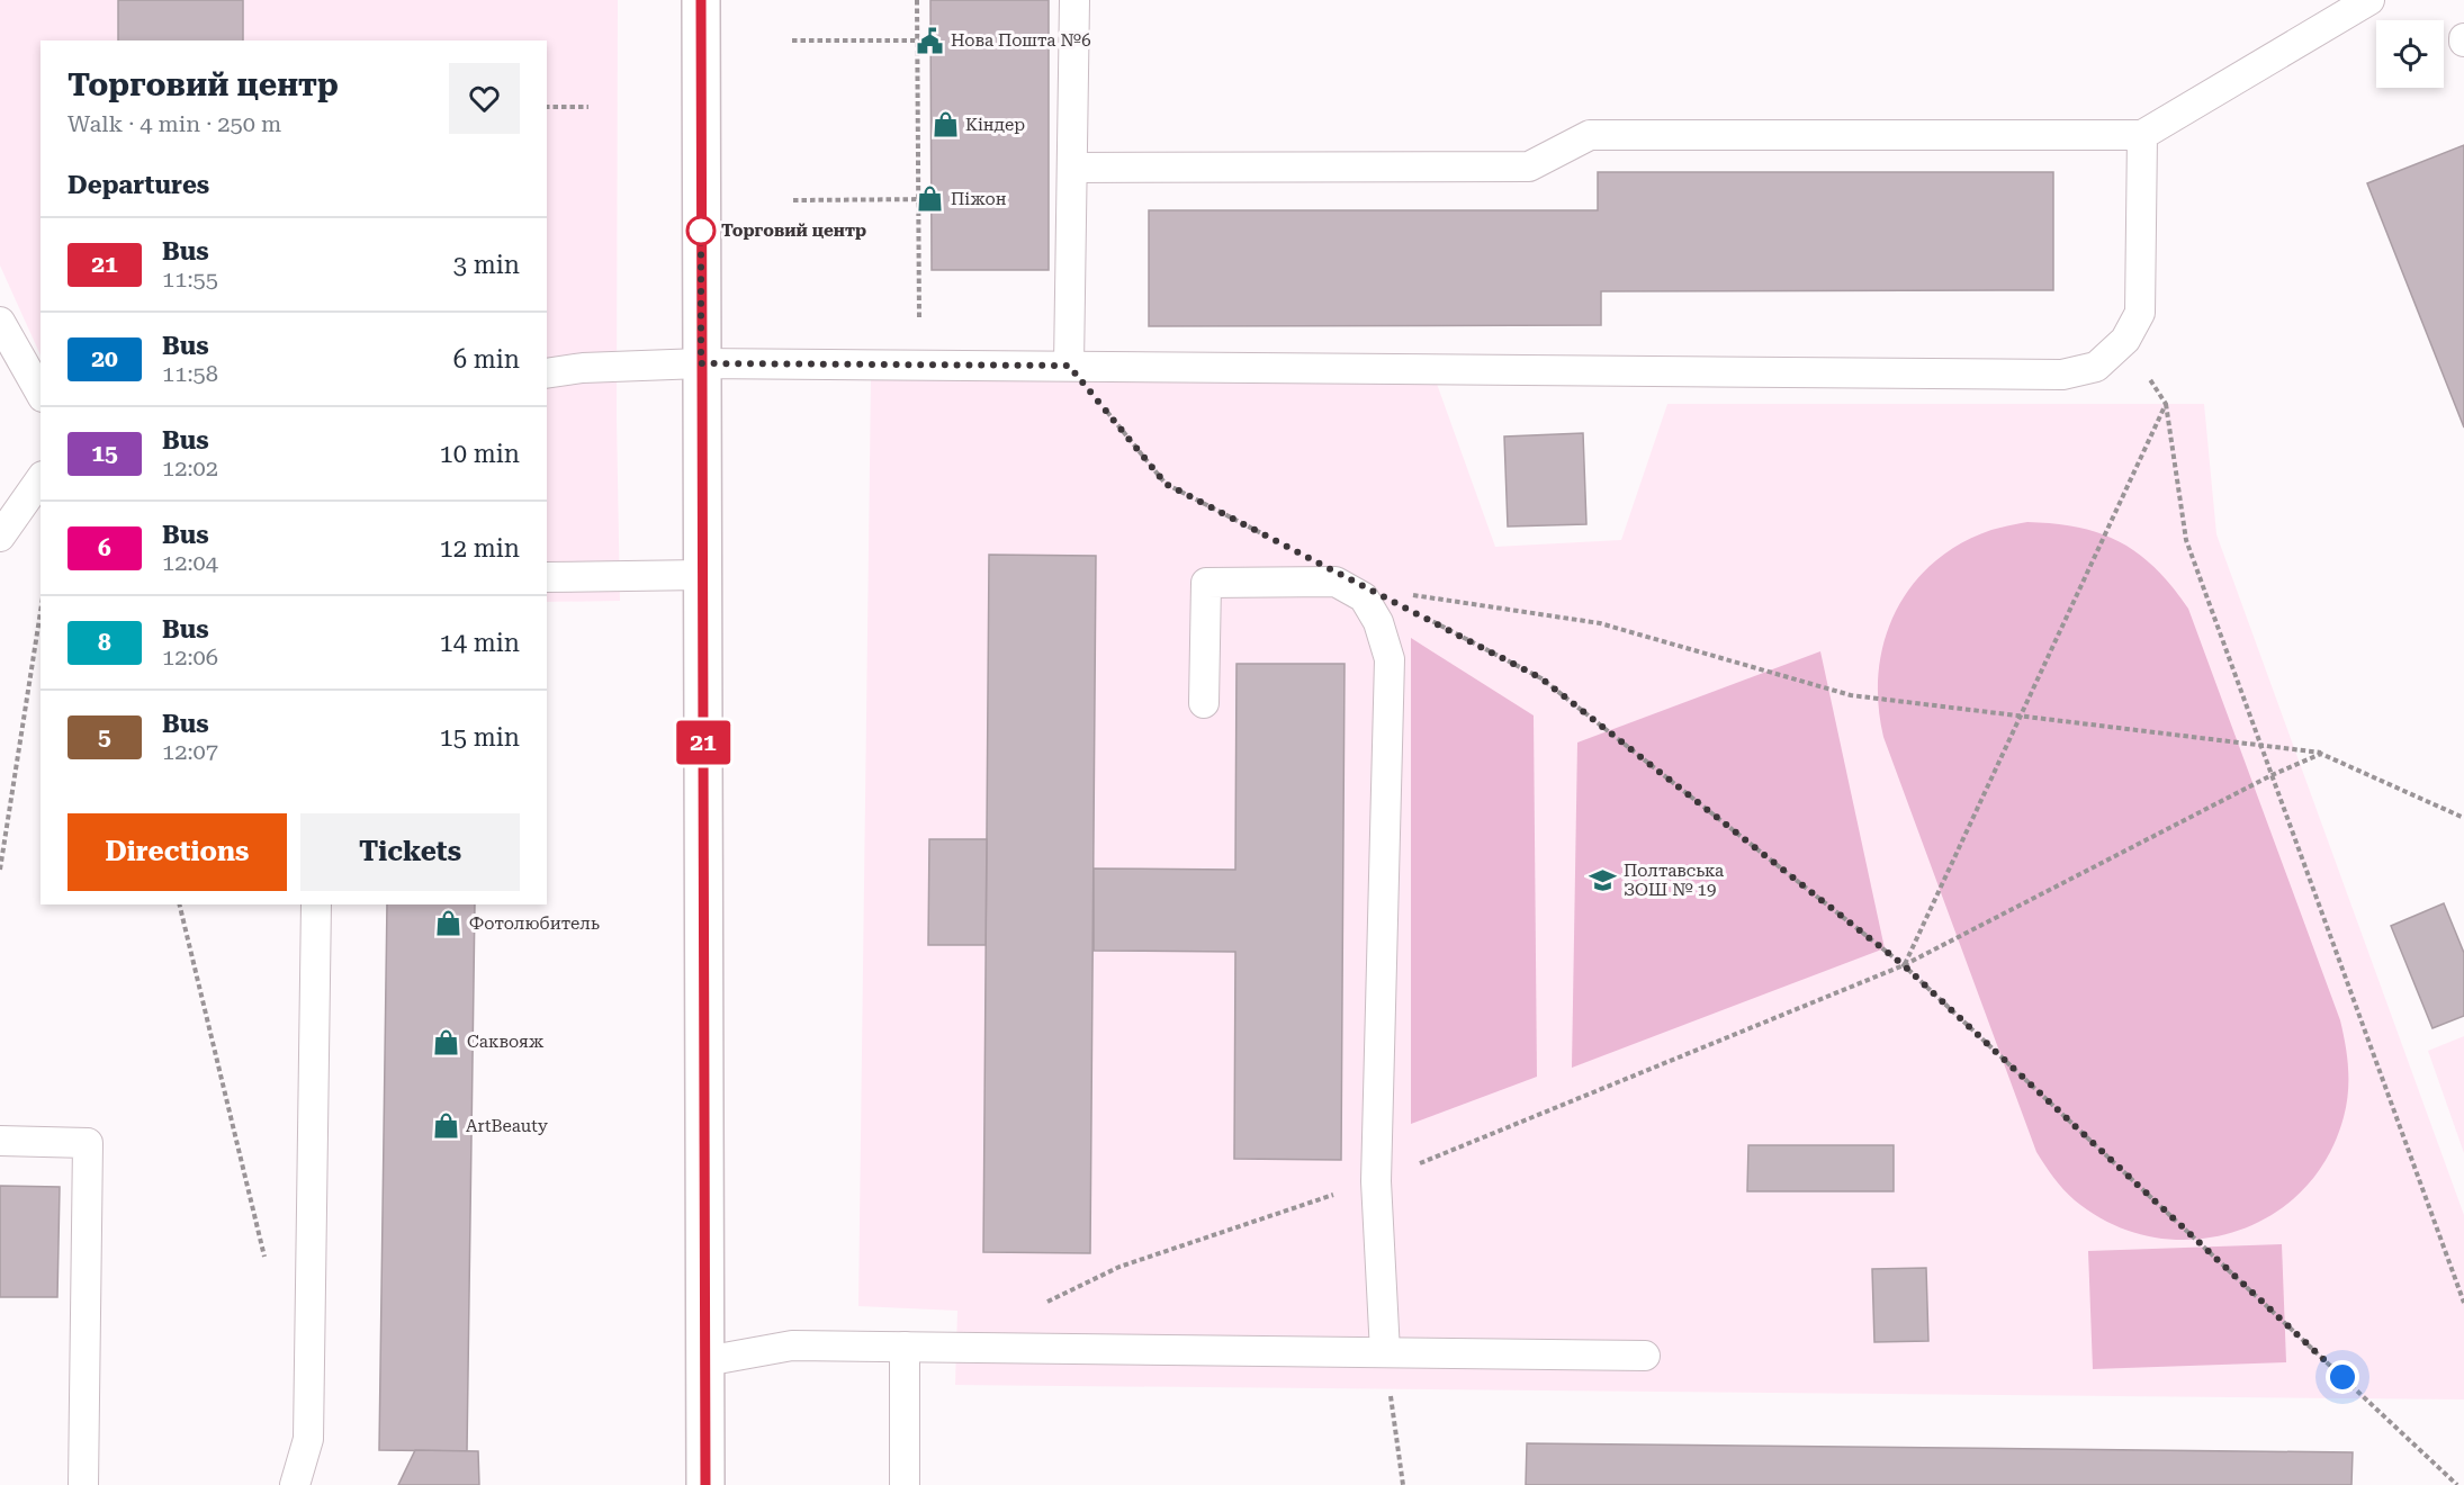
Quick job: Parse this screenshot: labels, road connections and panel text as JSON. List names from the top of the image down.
{
  "places": {
    "public building": ["Нова Пошта №6"],
    "shop": [
      "Кіндер",
      "Піжон",
      "Фотолюбитель",
      "Саквояж",
      "ArtBeauty"
    ],
    "other": ["Торговий центр"],
    "school or university": ["Полтавська ЗОШ № 19"]
  },
  "lines": ["bus line 21"],
  "page": {
    "on_map": "21",
    "heading": [
      ["Торговий центр", "Walk · 4 min · 250 m"],
      "Departures"
    ],
    "list": [
      {
        "mark": "21",
        "name": "Bus",
        "note": "11:55",
        "value": "3 min"
      },
      {
        "mark": "20",
        "name": "Bus",
        "note": "11:58",
        "value": "6 min"
      },
      {
        "mark": "15",
        "name": "Bus",
        "note": "12:02",
        "value": "10 min"
      },
      {
        "mark": "6",
        "name": "Bus",
        "note": "12:04",
        "value": "12 min"
      },
      {
        "mark": "8",
        "name": "Bus",
        "note": "12:06",
        "value": "14 min"
      },
      {
        "mark": "5",
        "name": "Bus",
        "note": "12:07",
        "value": "15 min"
      }
    ],
    "buttons": ["Directions", "Tickets"]
  }
}
